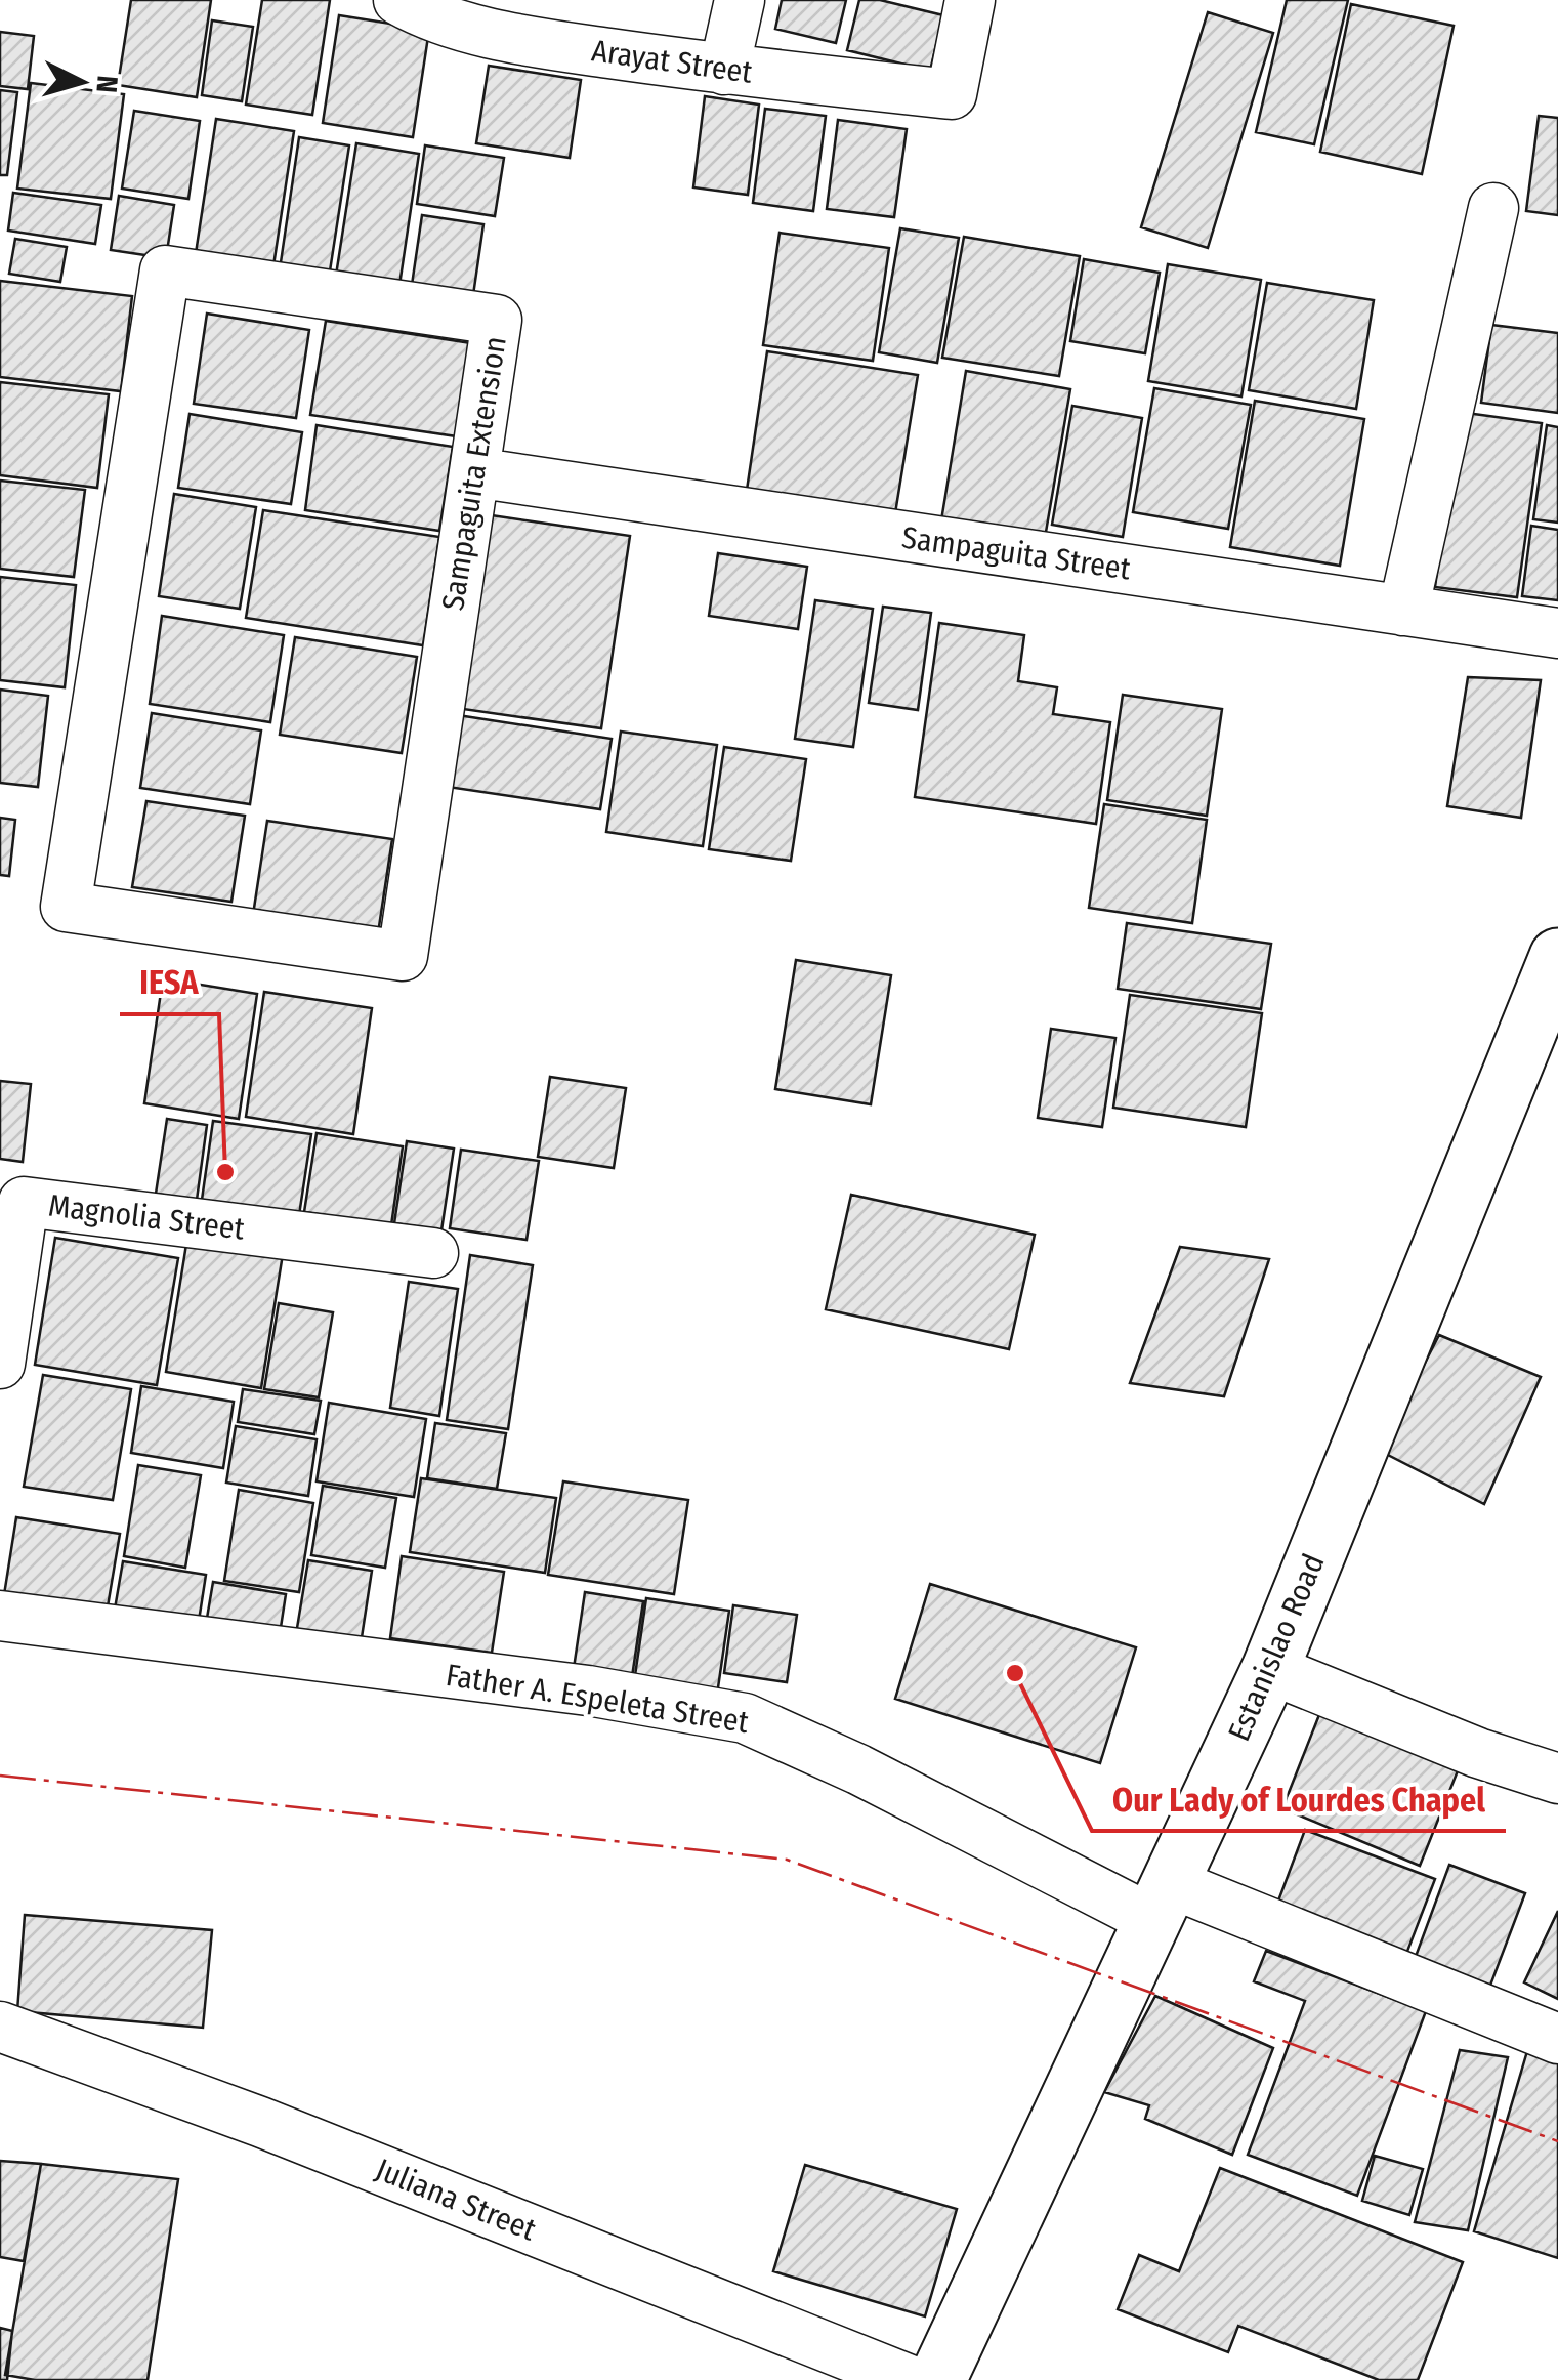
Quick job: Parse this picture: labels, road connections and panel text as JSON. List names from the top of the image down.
{
  "streets": {
    "street": [
      "Arayat Street",
      "Sampaguita Extension",
      "Sampaguita Street",
      "Magnolia Street",
      "Estanislao Road",
      "Father A. Espeleta Street",
      "Juliana Street"
    ]
  },
  "crossings": [
    ["Sampaguita Extension", "Sampaguita Street"],
    ["Estanislao Road", "Father A. Espeleta Street"]
  ],
  "places": ["IESA", "Our Lady of Lourdes Chapel"],
  "north": "right"
}
